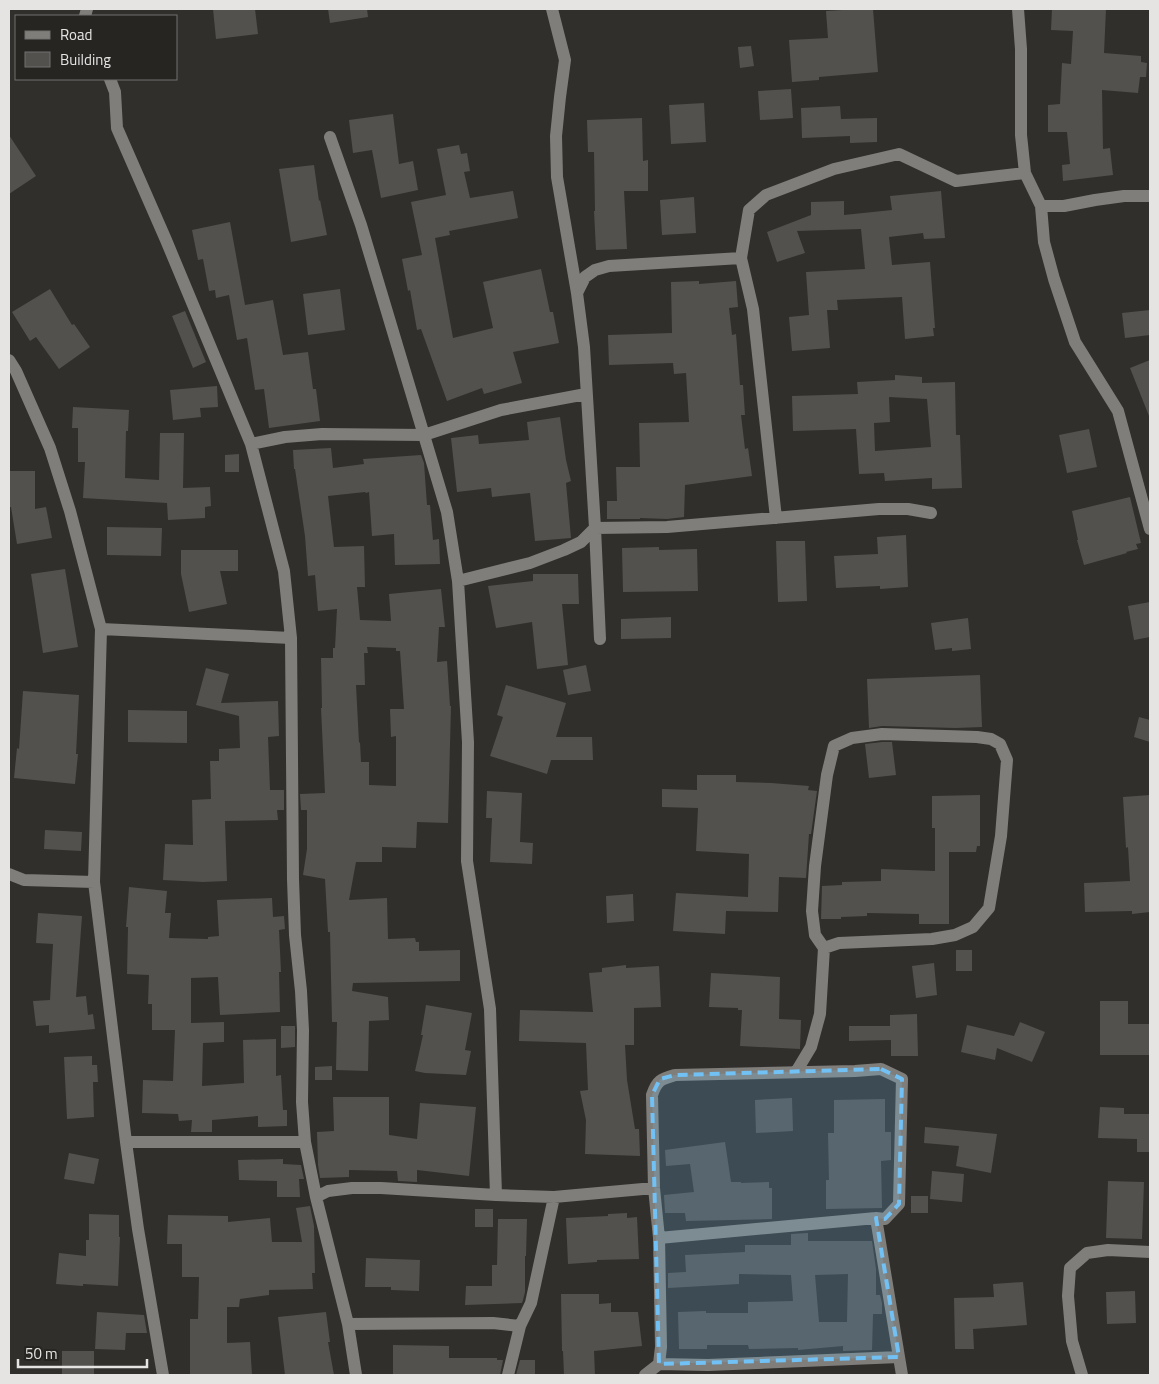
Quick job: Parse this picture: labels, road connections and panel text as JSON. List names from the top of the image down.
{
  "legend": ["Road", "Building"],
  "scale_bar": "50 m"
}
